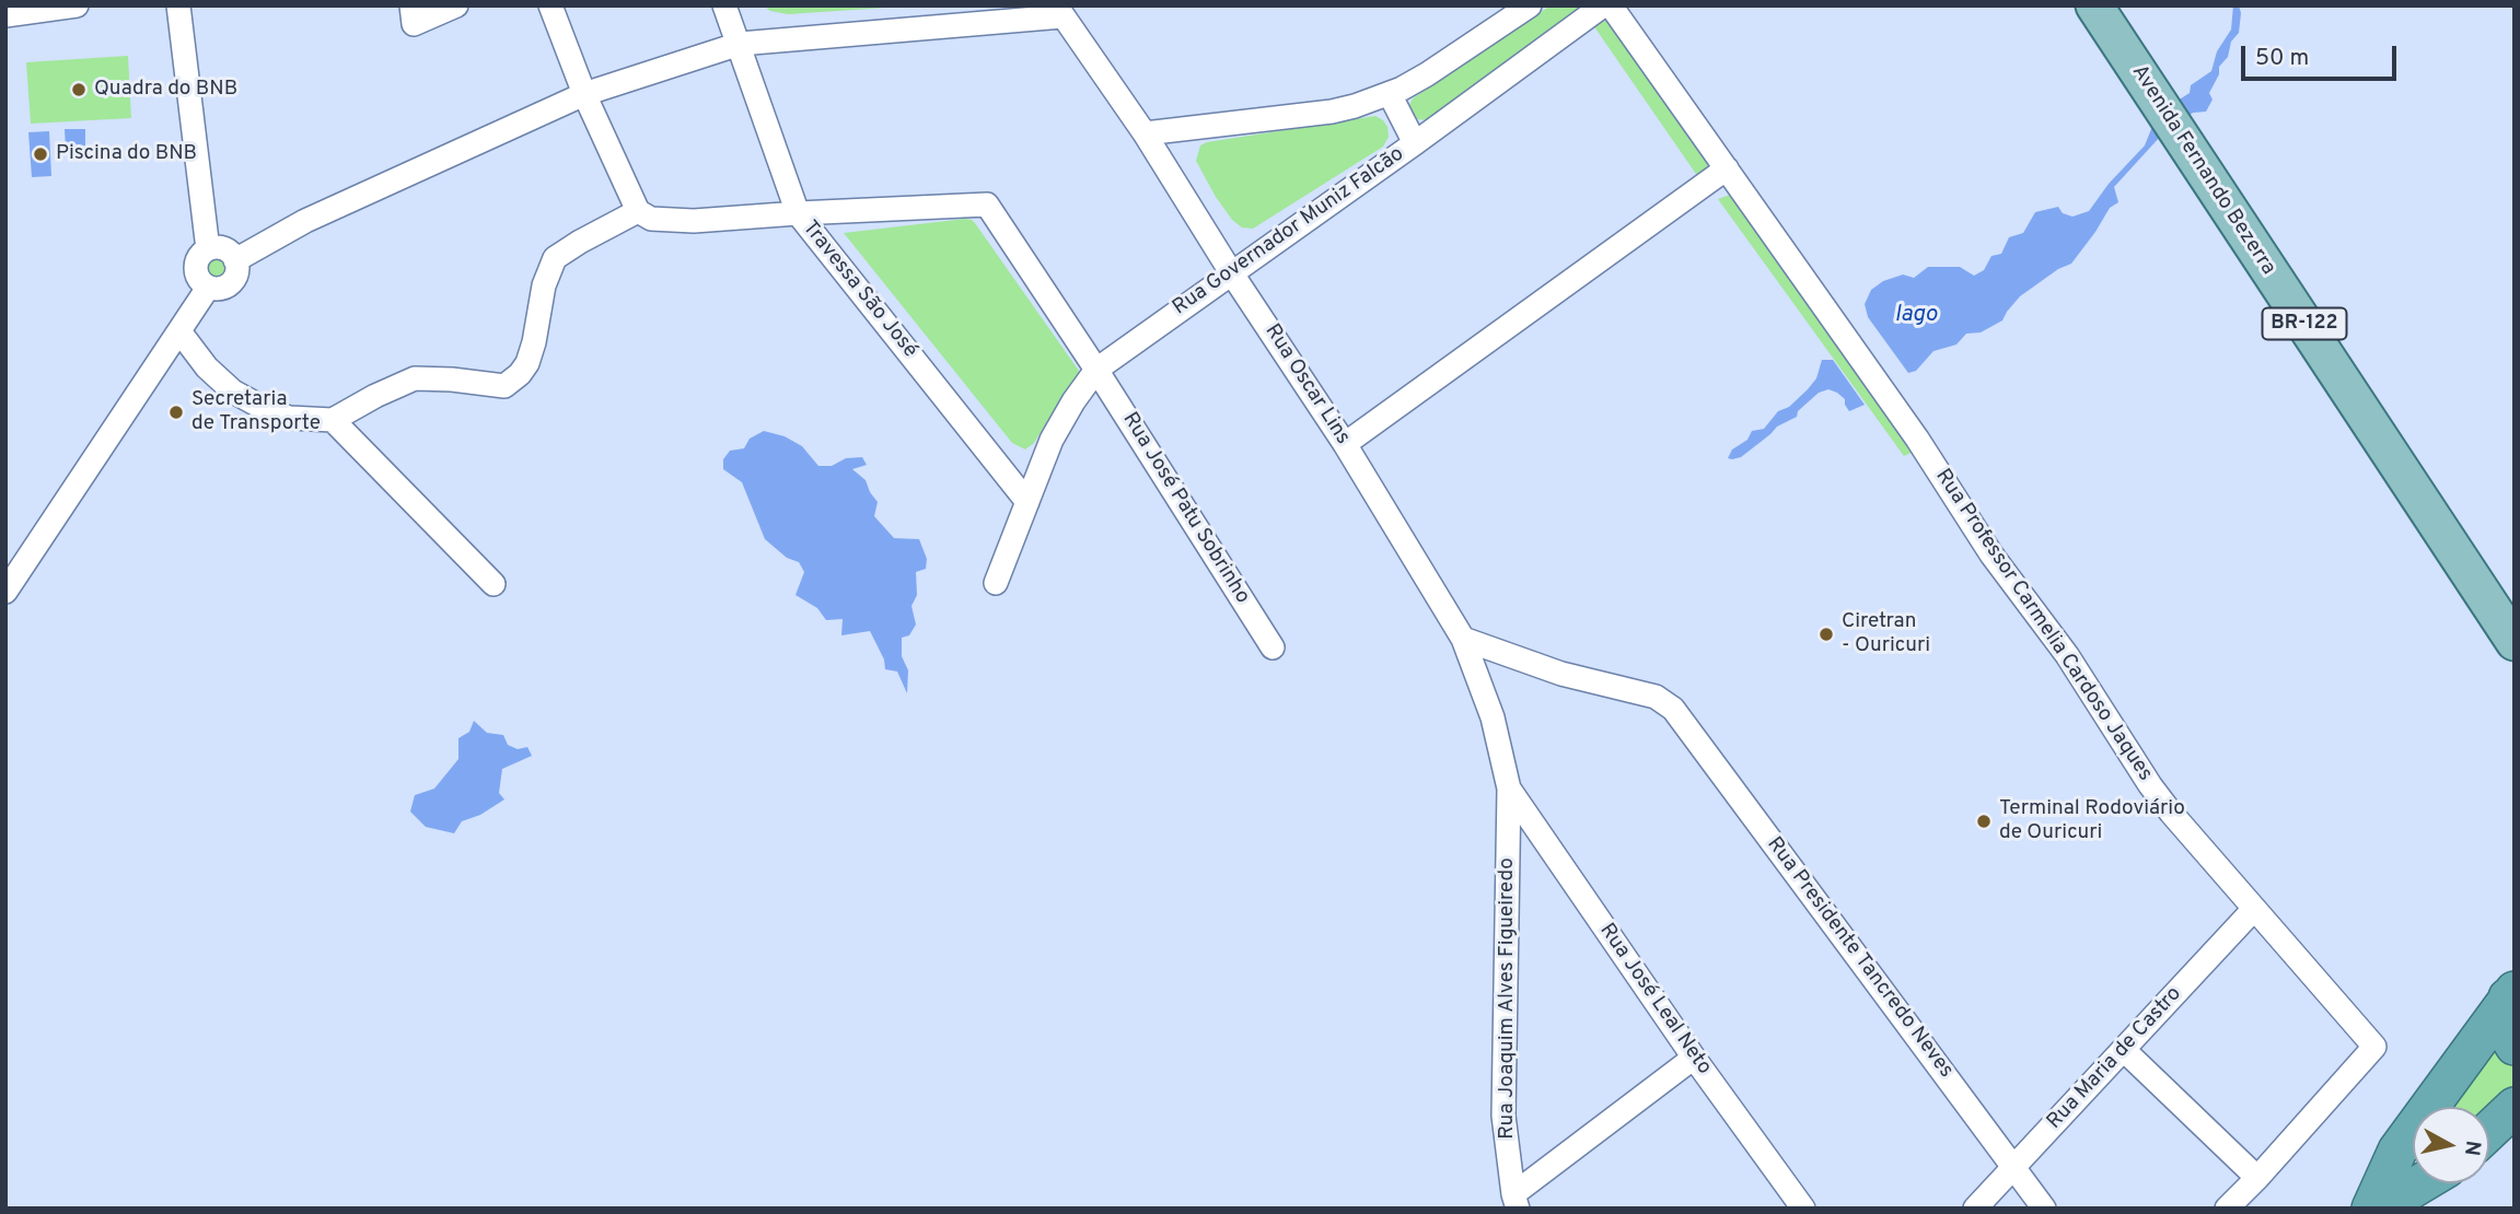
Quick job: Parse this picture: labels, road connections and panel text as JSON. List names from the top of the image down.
{
  "streets": {
    "main road": ["Avenida Fernando Bezerra", "BR-122"],
    "street": [
      "Rua Governador Muniz Falcão",
      "Travessa São José",
      "Rua Oscar Lins",
      "Rua José Patu Sobrinho",
      "Rua Professor Carmelia Cardoso Jaques",
      "Rua Presidente Tancredo Neves",
      "Rua Joaquim Alves Figueiredo",
      "Rua José Leal Neto",
      "Rua Maria de Castro"
    ]
  },
  "crossings": [
    ["Rua Governador Muniz Falcão", "Travessa São José"],
    ["Rua Governador Muniz Falcão", "Rua Oscar Lins"],
    ["Rua Governador Muniz Falcão", "Rua José Patu Sobrinho"],
    ["Travessa São José", "Rua José Patu Sobrinho"],
    ["Rua Oscar Lins", "Rua Presidente Tancredo Neves"],
    ["Rua Oscar Lins", "Rua Joaquim Alves Figueiredo"],
    ["Rua Oscar Lins", "Rua José Leal Neto"],
    ["Rua Professor Carmelia Cardoso Jaques", "Rua Maria de Castro"],
    ["Rua Presidente Tancredo Neves", "Rua Maria de Castro"],
    ["Rua Joaquim Alves Figueiredo", "Rua José Leal Neto"]
  ],
  "water": ["lago"],
  "places": [
    "Quadra do BNB",
    "Piscina do BNB",
    "Secretaria de Transporte",
    "Ciretran - Ouricuri",
    "Terminal Rodoviário de Ouricuri"
  ],
  "scale_bar": "50 m",
  "north": "right"
}
